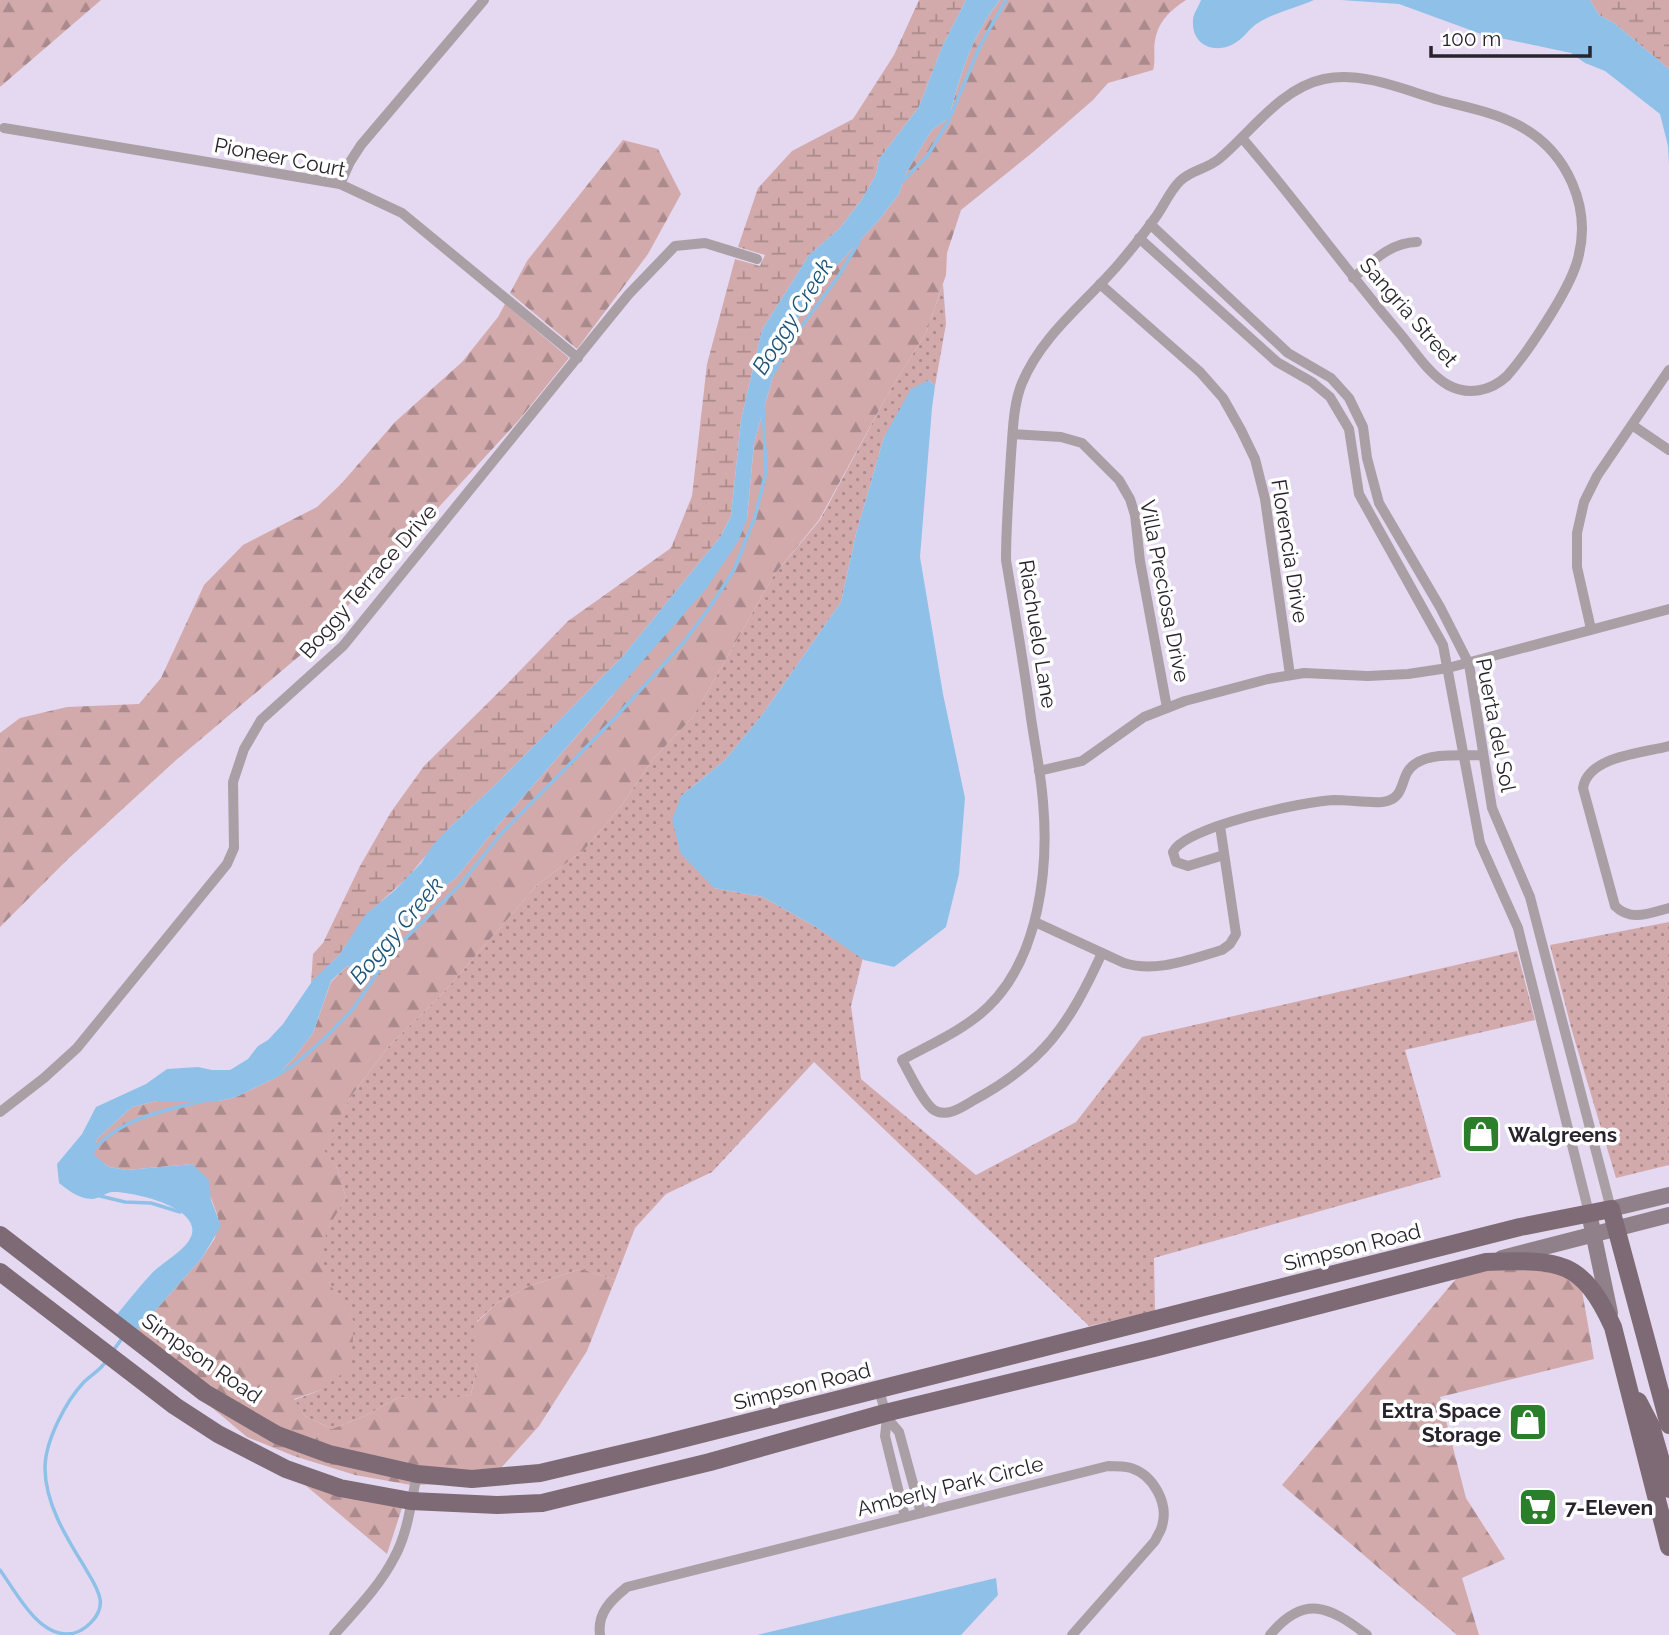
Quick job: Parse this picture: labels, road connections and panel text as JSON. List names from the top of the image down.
{
  "streets": {
    "main road": ["Simpson Road"],
    "street": [
      "Pioneer Court",
      "Sangria Street",
      "Florencia Drive",
      "Boggy Terrace Drive",
      "Villa Preciosa Drive",
      "Riachuelo Lane",
      "Puerta del Sol",
      "Amberly Park Circle"
    ]
  },
  "crossings": [
    ["Pioneer Court", "Boggy Terrace Drive"],
    ["Sangria Street", "Riachuelo Lane"],
    ["Florencia Drive", "Riachuelo Lane"],
    ["Villa Preciosa Drive", "Riachuelo Lane"],
    ["Riachuelo Lane", "Puerta del Sol"],
    ["Puerta del Sol", "Simpson Road"]
  ],
  "water": ["Boggy Creek"],
  "places": {
    "shop": ["Walgreens", "Extra Space Storage"],
    "supermarket": ["7-Eleven"]
  },
  "scale_bar": "100 m"
}
